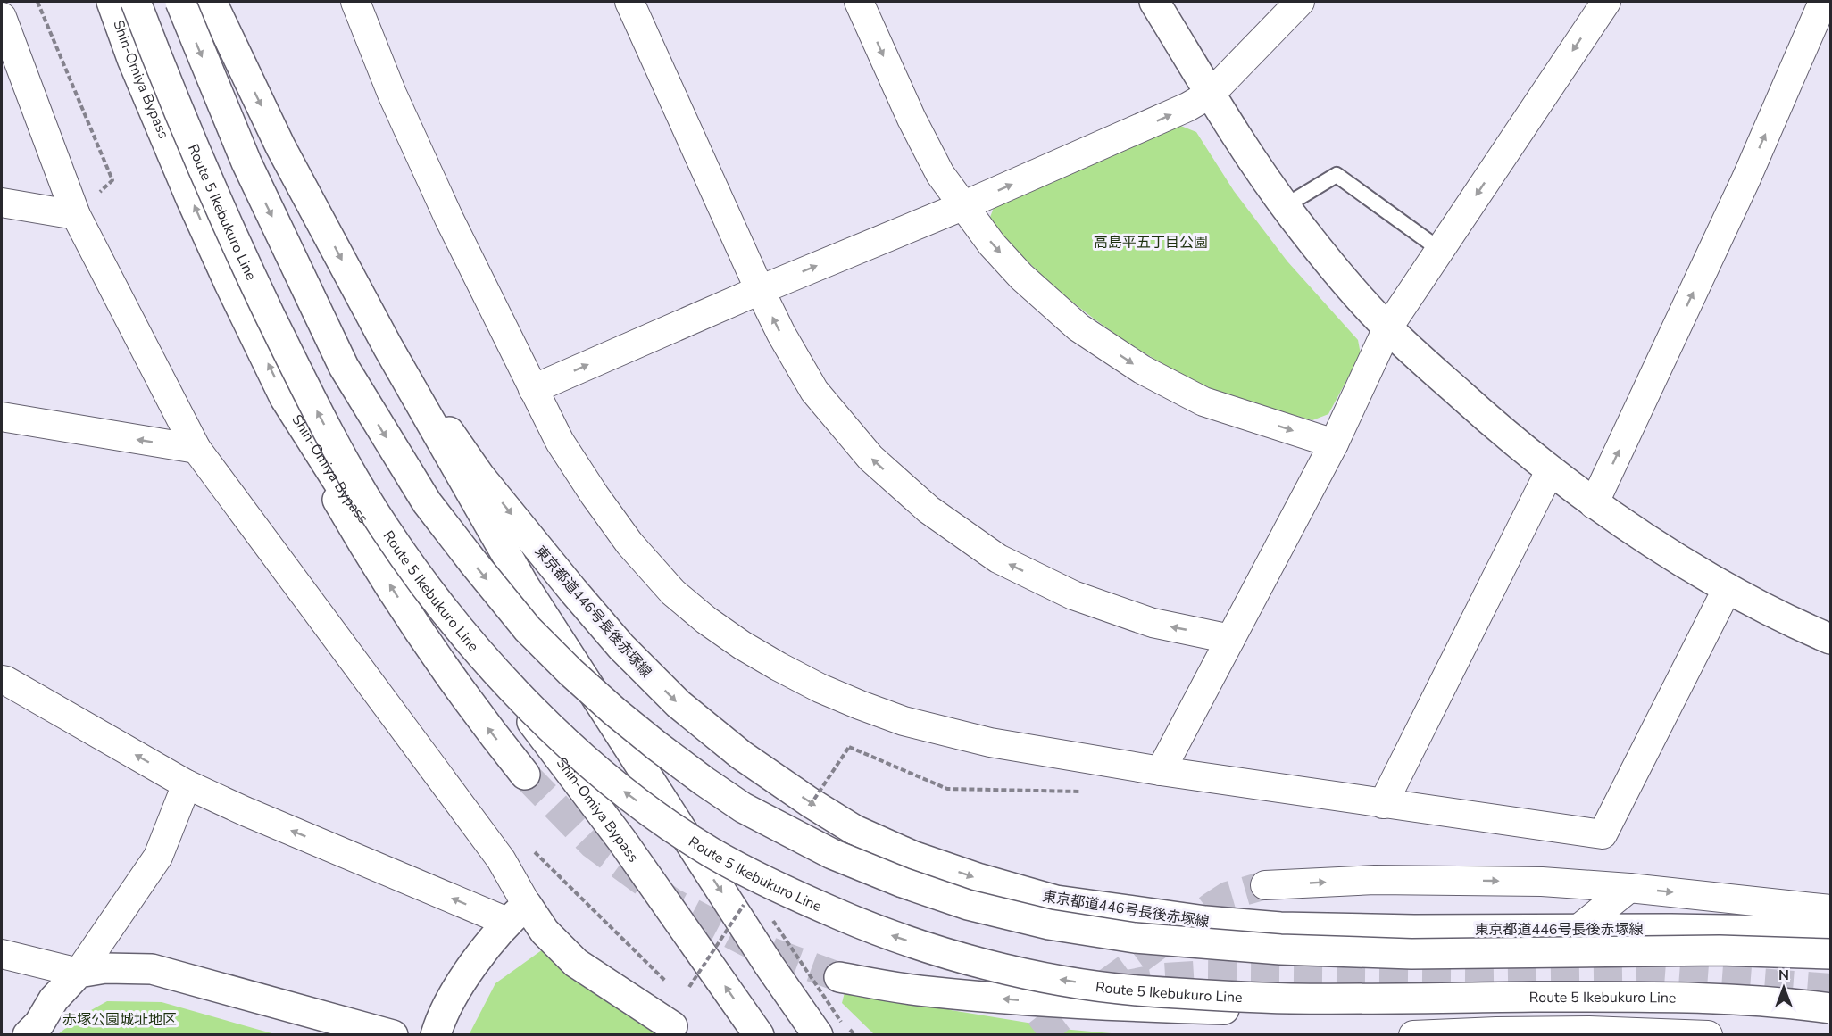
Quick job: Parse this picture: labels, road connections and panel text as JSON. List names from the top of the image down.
{
  "streets": {
    "main road": ["Shin-Omiya Bypass", "Route 5 Ikebukuro Line", "東京都道446号長後赤塚線"]
  },
  "parks": ["高島平五丁目公園", "赤塚公園城址地区"],
  "north": "top"
}
